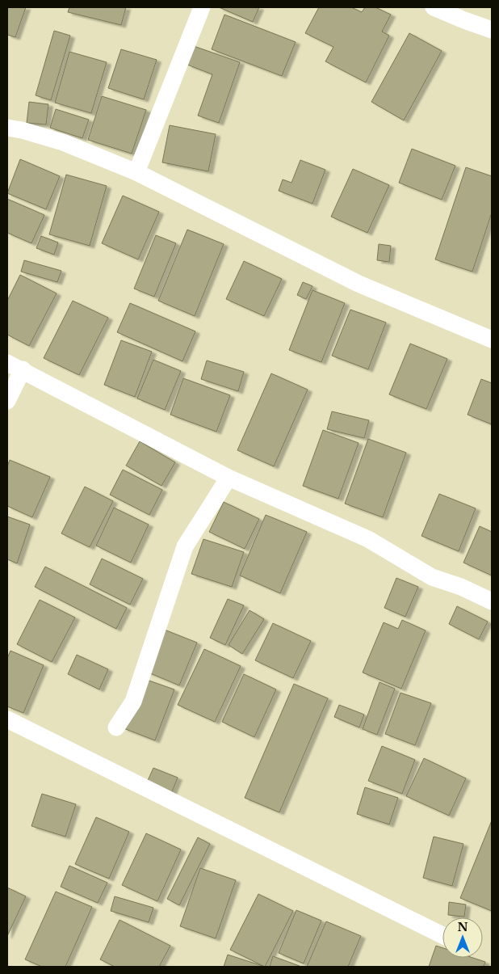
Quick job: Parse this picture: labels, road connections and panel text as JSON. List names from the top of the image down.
{
  "north": "top"
}
